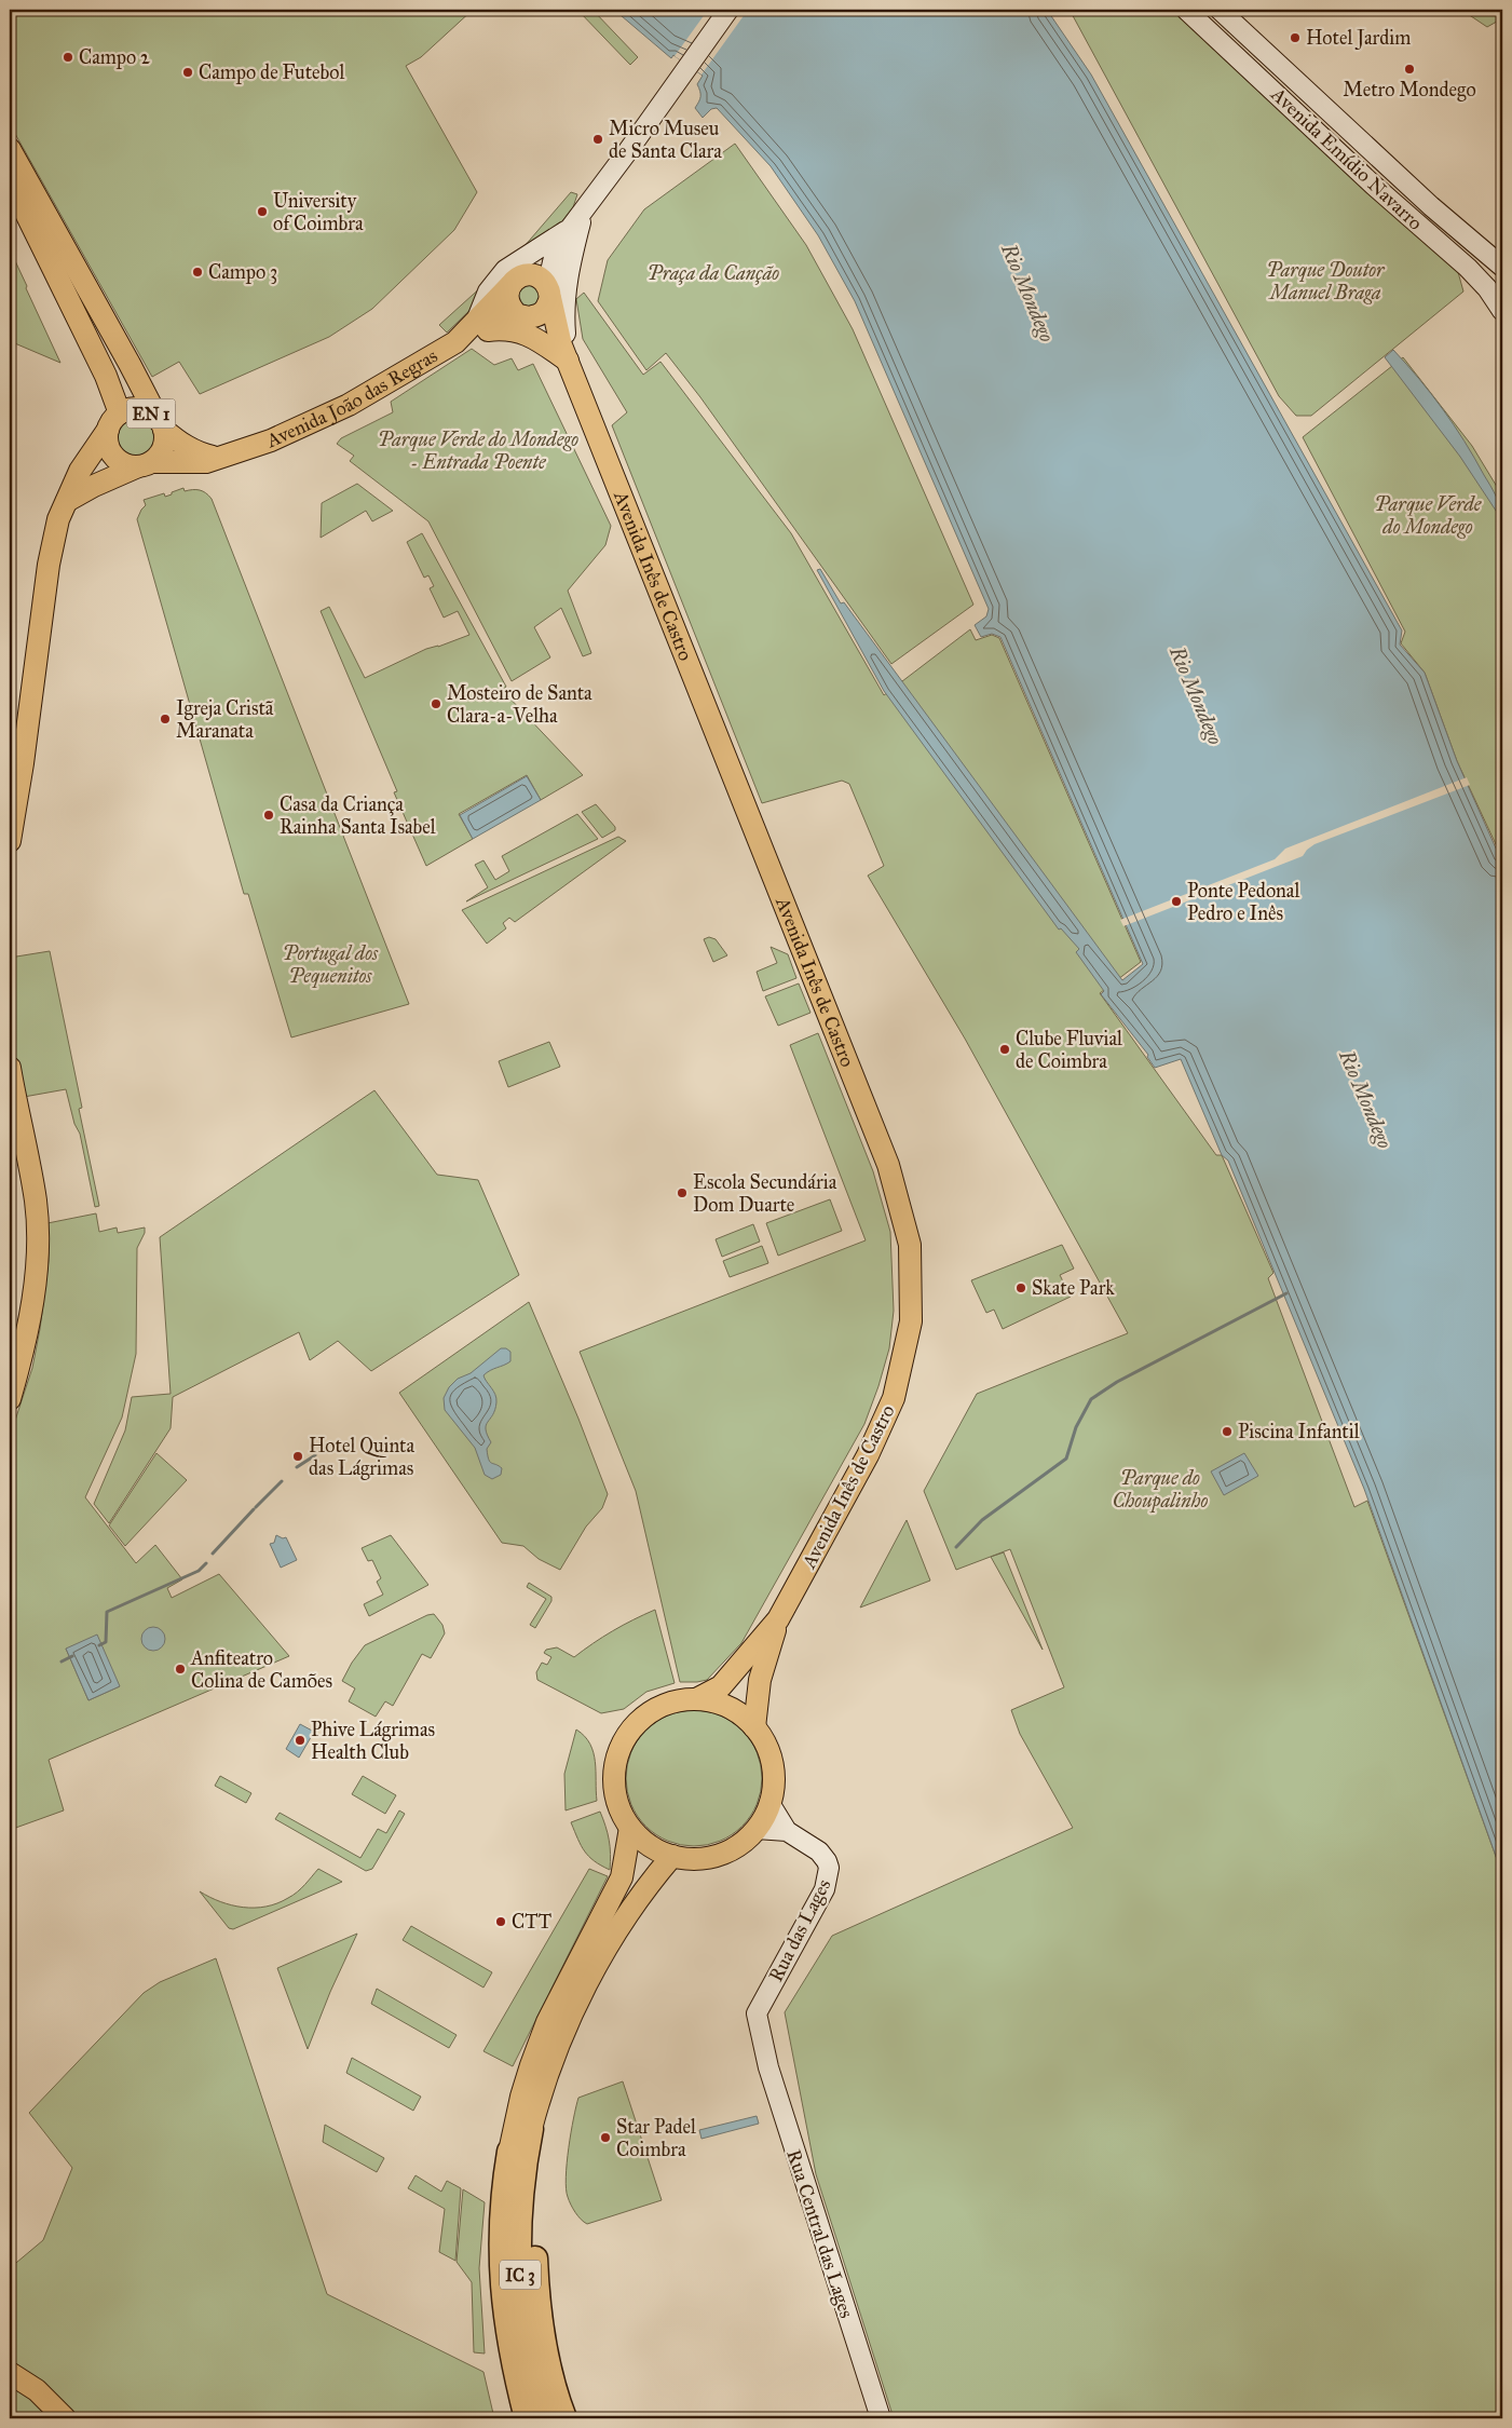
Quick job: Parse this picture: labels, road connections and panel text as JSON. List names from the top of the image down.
{
  "streets": {
    "highway": ["IC 3"],
    "main road": [
      "Avenida Emídio Navarro",
      "Avenida João das Regras",
      "EN 1",
      "Avenida Inês de Castro",
      "Rua das Lages",
      "Rua Central das Lages"
    ]
  },
  "crossings": [
    ["Avenida João das Regras", "EN 1"],
    ["Avenida João das Regras", "Avenida Inês de Castro"],
    ["Avenida Inês de Castro", "Rua das Lages"],
    ["Rua das Lages", "Rua Central das Lages"]
  ],
  "water": ["Rio Mondego"],
  "parks": [
    "Parque Doutor Manuel Braga",
    "Praça da Canção",
    "Parque Verde do Mondego - Entrada Poente",
    "Parque Verde do Mondego",
    "Portugal dos Pequenitos",
    "Parque do Choupalinho"
  ],
  "places": [
    "Hotel Jardim",
    "Campo 2",
    "Metro Mondego",
    "Campo de Futebol",
    "Micro Museu de Santa Clara",
    "University of Coimbra",
    "Campo 3",
    "Mosteiro de Santa Clara-a-Velha",
    "Igreja Cristã Maranata",
    "Casa da Criança Rainha Santa Isabel",
    "Ponte Pedonal Pedro e Inês",
    "Clube Fluvial de Coimbra",
    "Escola Secundária Dom Duarte",
    "Skate Park",
    "Piscina Infantil",
    "Hotel Quinta das Lágrimas",
    "Anfiteatro Colina de Camões",
    "Phive Lágrimas Health Club",
    "CTT",
    "Star Padel Coimbra"
  ]
}
